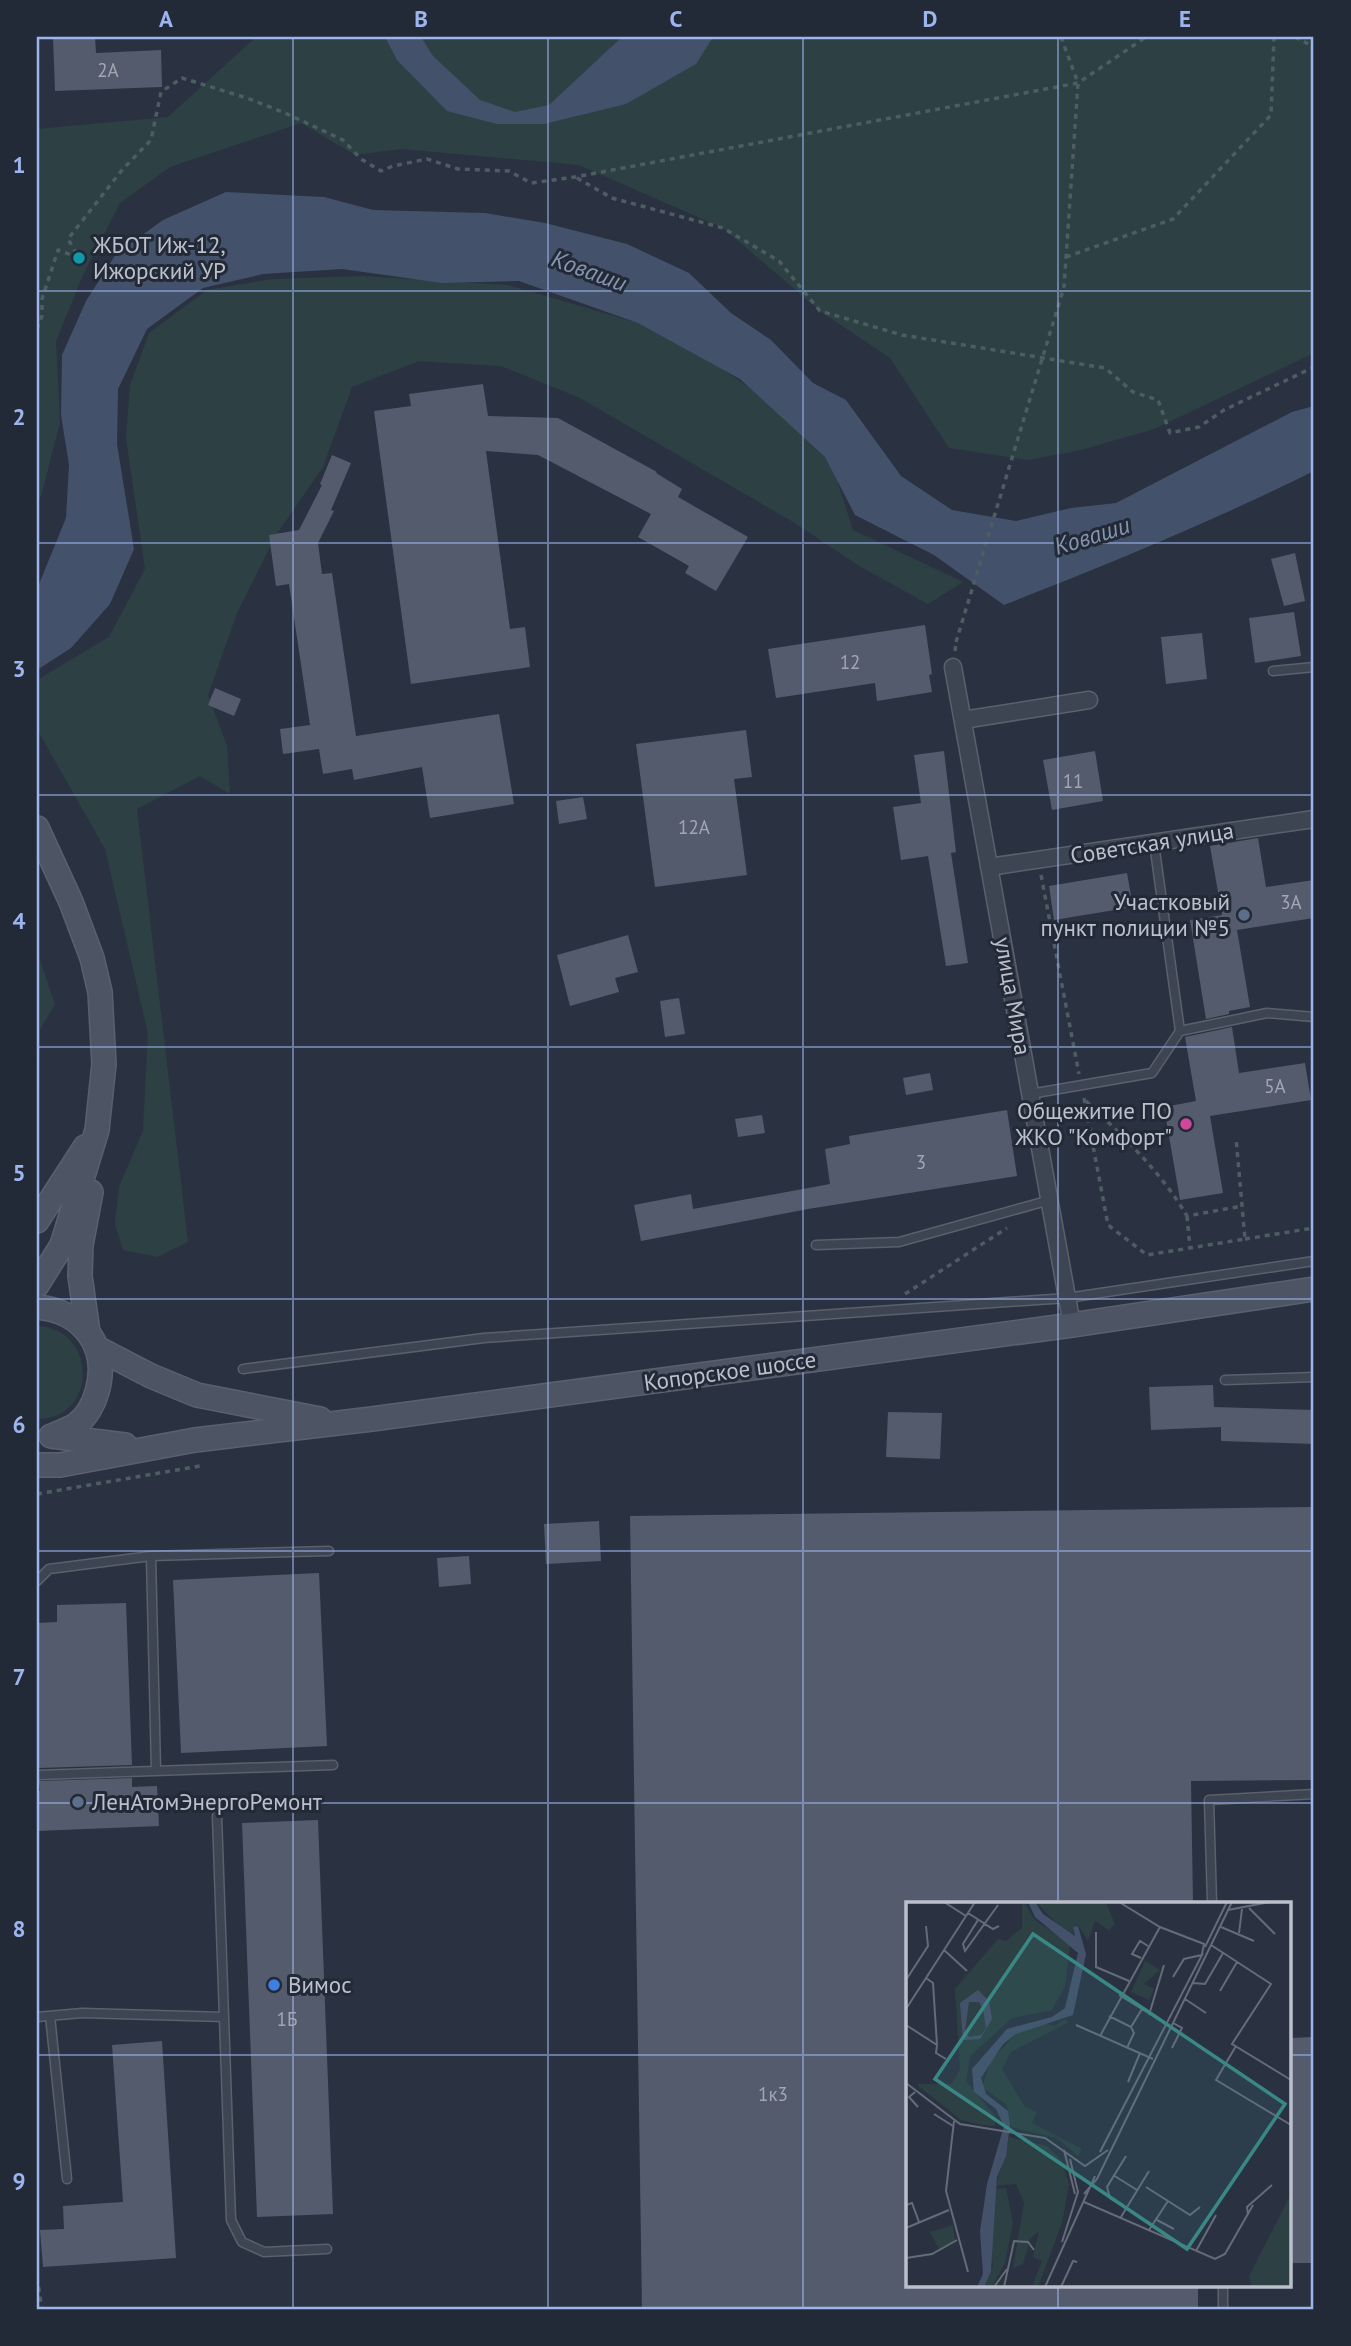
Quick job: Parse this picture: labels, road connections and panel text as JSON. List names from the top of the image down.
{
  "streets": {
    "main road": ["Копорское шоссе"],
    "street": ["Советская улица", "улица Мира"]
  },
  "crossings": [
    ["Советская улица", "улица Мира"],
    ["улица Мира", "Копорское шоссе"]
  ],
  "water": ["Коваши"],
  "places": [
    "ЖБОТ Иж-12, Ижорский УР",
    "Участковый пункт полиции №5",
    "Общежитие ПО ЖКО \"Комфорт\"",
    "ЛенАтомЭнергоРемонт",
    "Вимос"
  ],
  "house_numbers": [
    "2А",
    "12",
    "11",
    "12А",
    "3А",
    "5А",
    "3",
    "1Б",
    "1к3"
  ],
  "grid": {
    "columns": [
      "A",
      "B",
      "C",
      "D",
      "E"
    ],
    "rows": [
      "1",
      "2",
      "3",
      "4",
      "5",
      "6",
      "7",
      "8",
      "9"
    ]
  }
}
